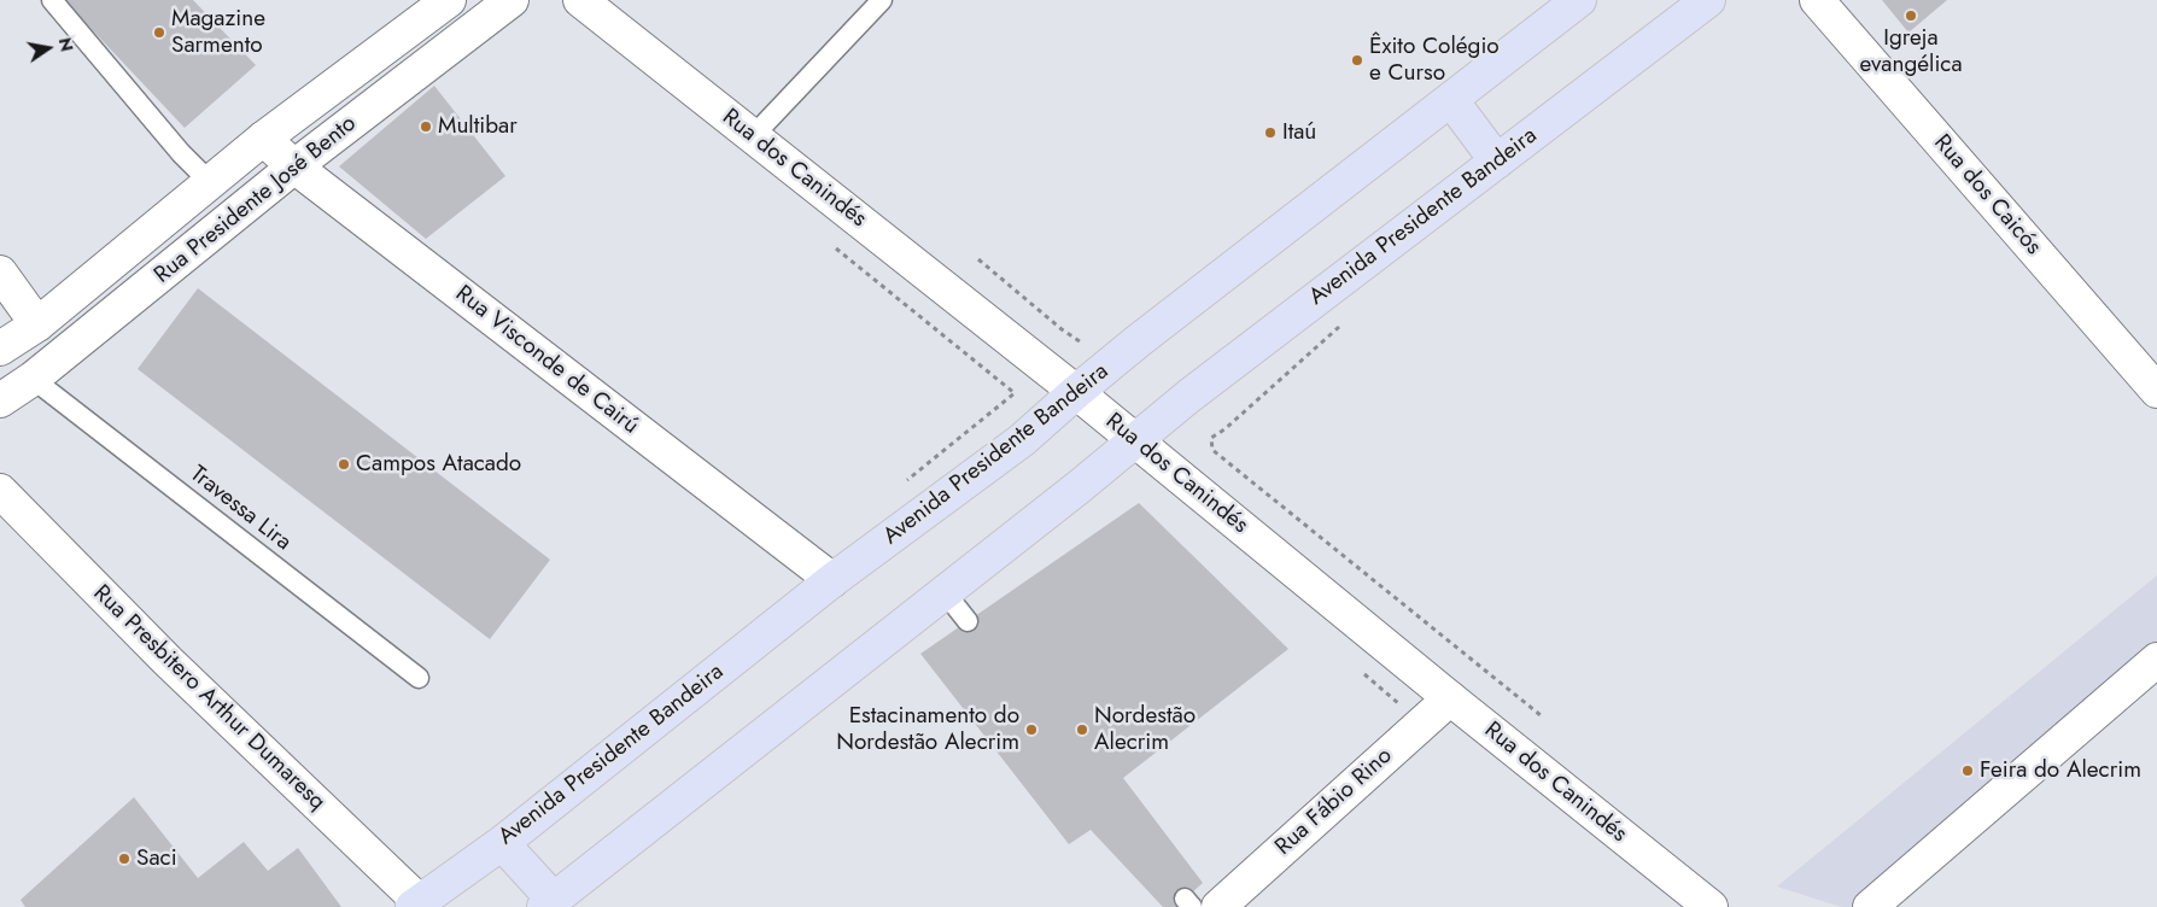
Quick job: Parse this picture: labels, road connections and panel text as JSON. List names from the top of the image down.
{
  "streets": {
    "main road": ["Avenida Presidente Bandeira"],
    "street": [
      "Rua dos Canindés",
      "Rua dos Caicós",
      "Rua Presidente José Bento",
      "Rua Visconde de Cairú",
      "Rua Presbitero Arthur Dumaresq",
      "Rua Fábio Rino"
    ],
    "lane": ["Travessa Lira"]
  },
  "crossings": [
    ["Rua dos Canindés", "Avenida Presidente Bandeira"],
    ["Rua dos Canindés", "Rua Fábio Rino"],
    ["Rua Presidente José Bento", "Rua Visconde de Cairú"],
    ["Rua Presidente José Bento", "Travessa Lira"],
    ["Avenida Presidente Bandeira", "Rua Visconde de Cairú"],
    ["Avenida Presidente Bandeira", "Rua Presbitero Arthur Dumaresq"]
  ],
  "places": [
    "Igreja evangélica",
    "Magazine Sarmento",
    "Êxito Colégio e Curso",
    "Multibar",
    "Itaú",
    "Campos Atacado",
    "Estacinamento do Nordestão Alecrim",
    "Nordestão Alecrim",
    "Feira do Alecrim",
    "Saci"
  ],
  "north": "right"
}
